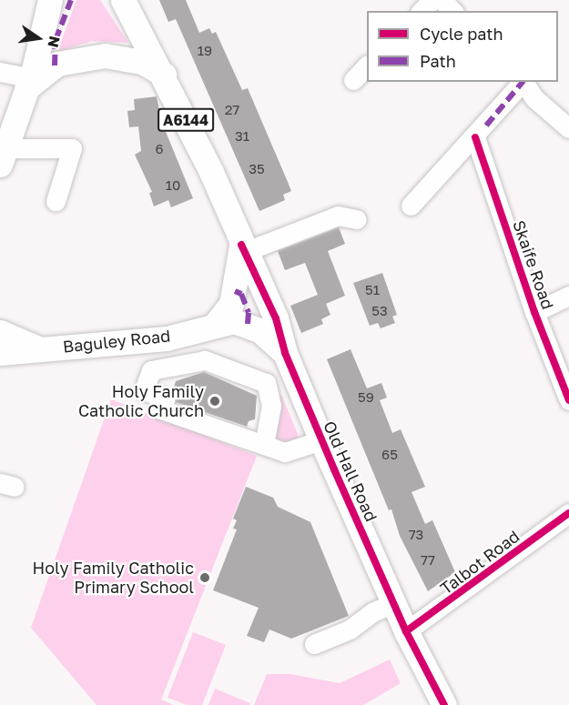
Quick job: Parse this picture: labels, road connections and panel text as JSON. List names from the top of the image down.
{
  "streets": {
    "main road": ["A6144", "Baguley Road", "Old Hall Road"],
    "street": ["Skaife Road", "Talbot Road"]
  },
  "crossings": [
    ["Baguley Road", "Old Hall Road"],
    ["Old Hall Road", "Talbot Road"]
  ],
  "places": ["Holy Family Catholic Church", "Holy Family Catholic Primary School"],
  "house_numbers": [
    "19",
    "27",
    "31",
    "6",
    "35",
    "10",
    "51",
    "53",
    "59",
    "65",
    "73",
    "77"
  ],
  "legend": ["Cycle path", "Path"],
  "north": "right"
}
